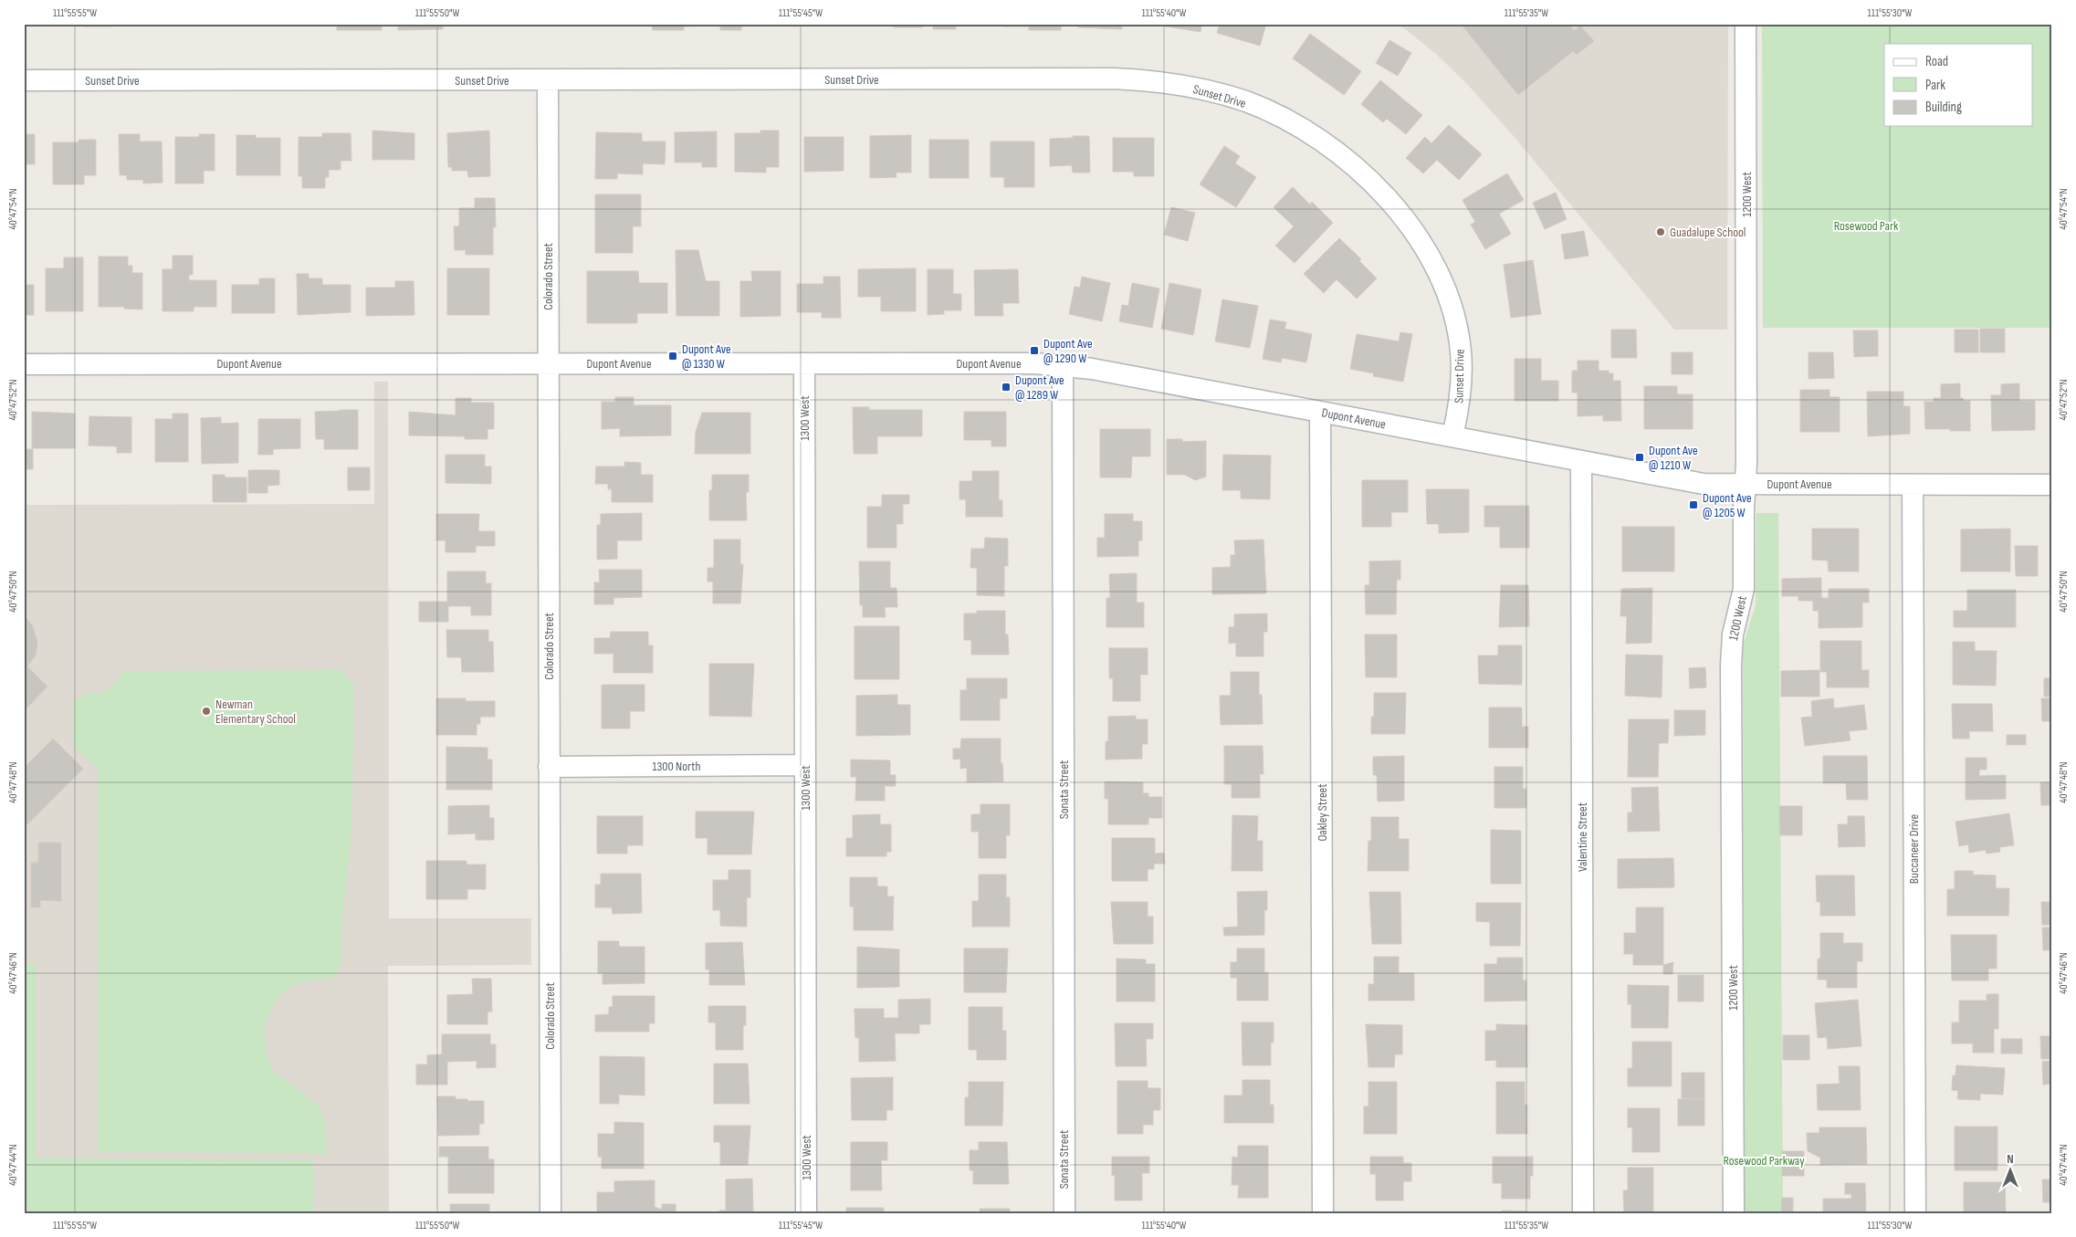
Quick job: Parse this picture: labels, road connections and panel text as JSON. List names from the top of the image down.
{
  "streets": {
    "street": [
      "Sunset Drive",
      "1200 West",
      "Colorado Street",
      "Dupont Avenue",
      "1300 West",
      "1300 North",
      "Sonata Street",
      "Oakley Street",
      "Valentine Street",
      "Buccaneer Drive"
    ]
  },
  "crossings": [
    ["Sunset Drive", "Colorado Street"],
    ["Sunset Drive", "Dupont Avenue"],
    ["1200 West", "Dupont Avenue"],
    ["Colorado Street", "Dupont Avenue"],
    ["Colorado Street", "1300 North"],
    ["Dupont Avenue", "1300 West"],
    ["Dupont Avenue", "Sonata Street"],
    ["Dupont Avenue", "Oakley Street"],
    ["Dupont Avenue", "Valentine Street"],
    ["Dupont Avenue", "Buccaneer Drive"],
    ["1300 West", "1300 North"]
  ],
  "parks": ["Rosewood Park", "Rosewood Parkway"],
  "places": {
    "other": ["Guadalupe School", "Newman Elementary School"],
    "transit": [
      "Dupont Ave @ 1290 W",
      "Dupont Ave @ 1330 W",
      "Dupont Ave @ 1289 W",
      "Dupont Ave @ 1210 W",
      "Dupont Ave @ 1205 W"
    ]
  },
  "legend": ["Road", "Park", "Building"],
  "north": "top",
  "coordinates": [
    "111°55'55\"W",
    "111°55'50\"W",
    "111°55'45\"W",
    "111°55'40\"W",
    "111°55'35\"W",
    "111°55'30\"W",
    "40°47'54\"N",
    "40°47'52\"N",
    "40°47'50\"N",
    "40°47'48\"N",
    "40°47'46\"N",
    "40°47'44\"N"
  ]
}
